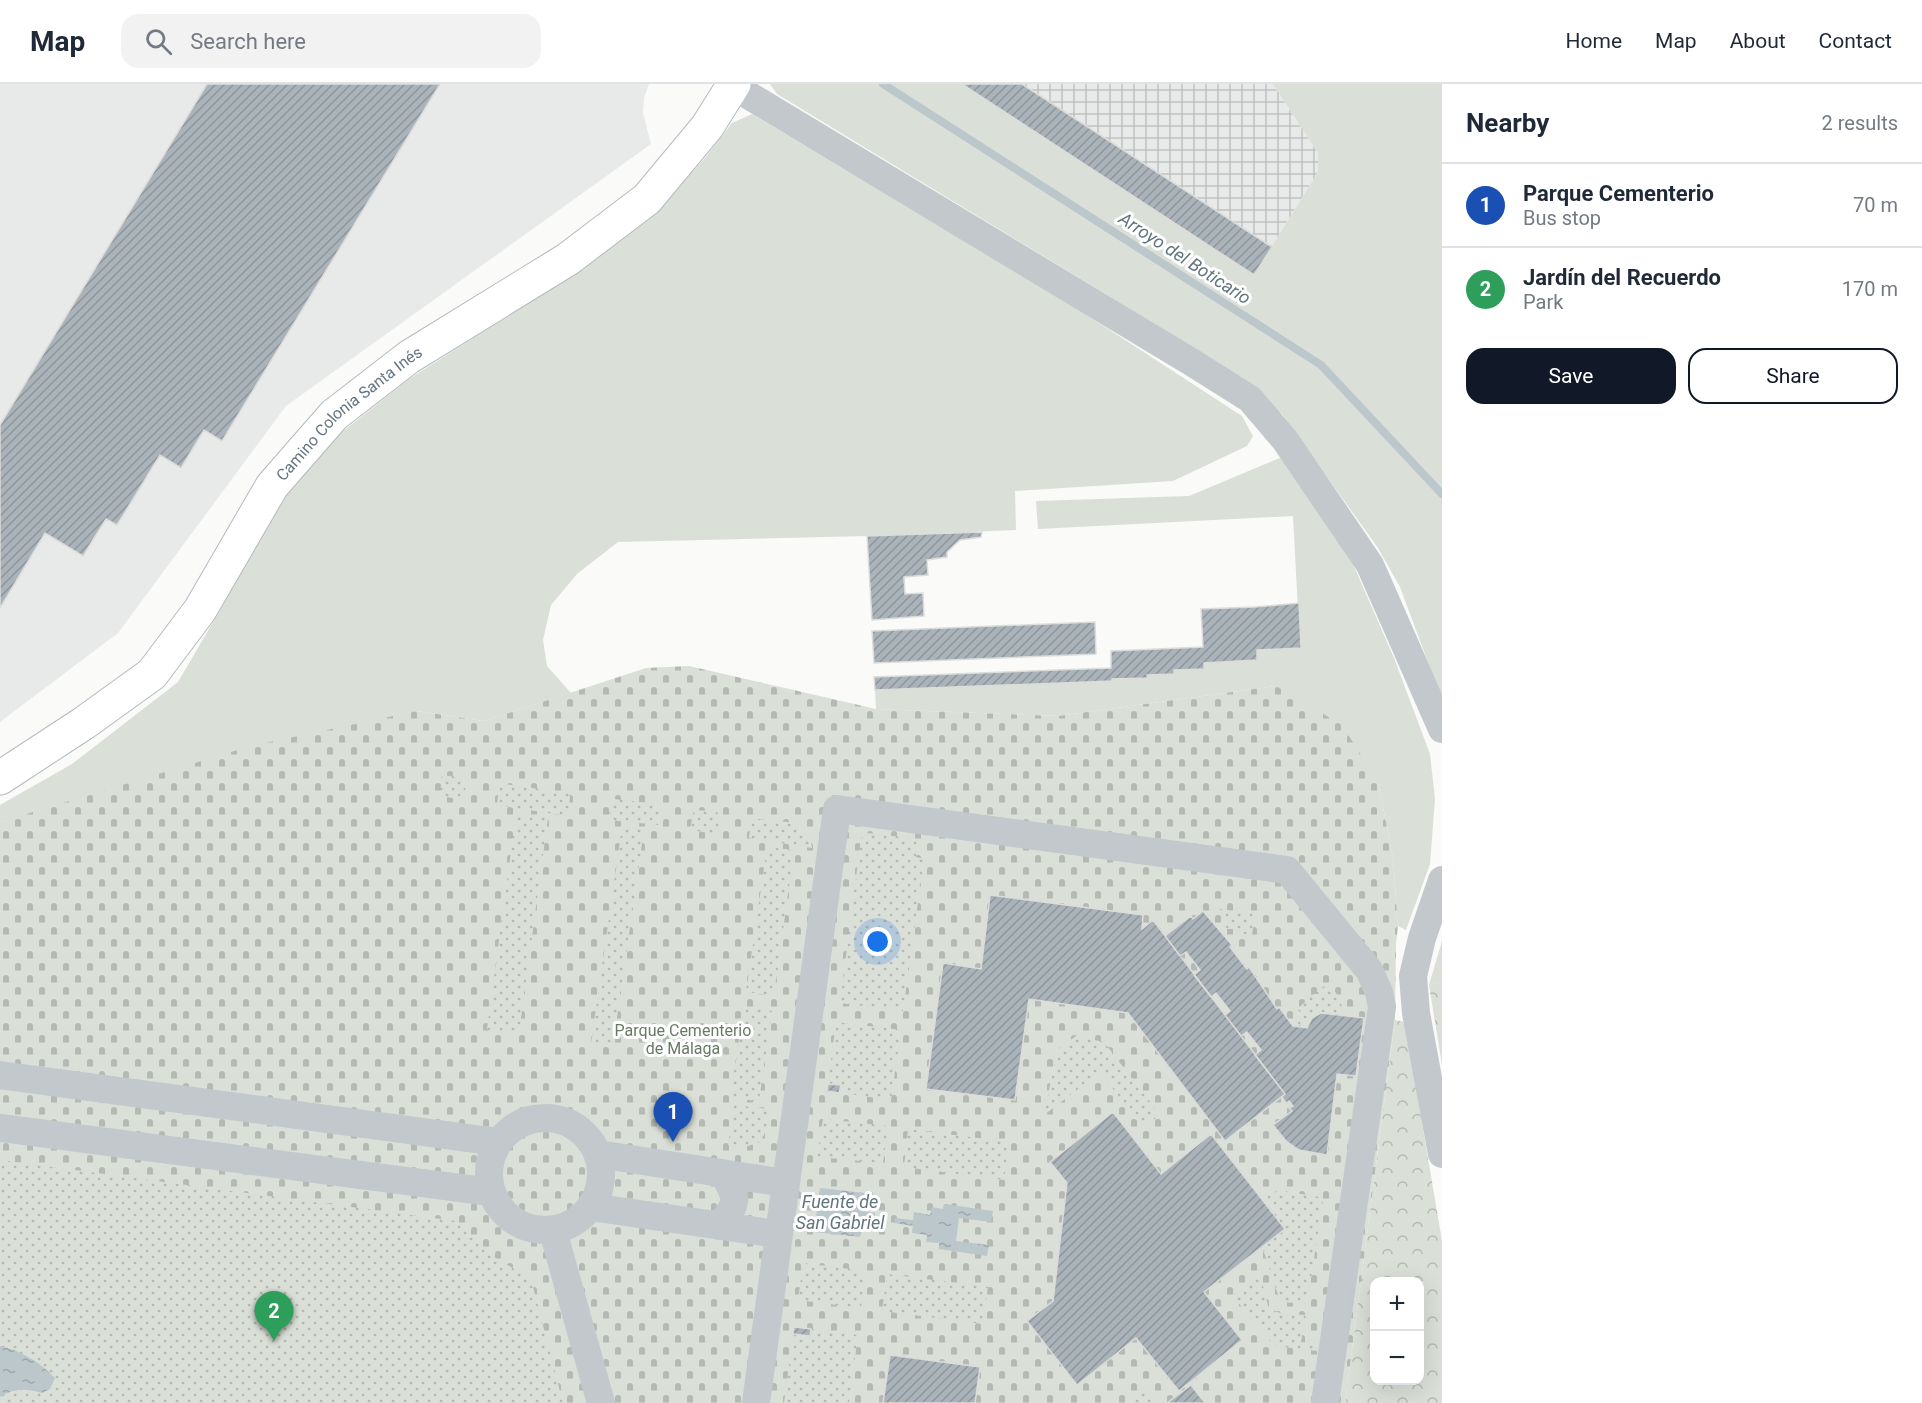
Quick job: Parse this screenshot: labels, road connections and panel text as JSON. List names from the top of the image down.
{
  "streets": {
    "main road": ["Camino Colonia Santa Inés"]
  },
  "water": ["Arroyo del Boticario", "Fuente de San Gabriel"],
  "parks": ["Parque Cementerio de Málaga"],
  "page": {
    "header": "Map",
    "search": "Search here",
    "nav": [
      "Home",
      "Map",
      "About",
      "Contact"
    ],
    "heading": ["Nearby", "2 results"],
    "list": [
      {
        "mark": "1",
        "name": "Parque Cementerio",
        "note": "Bus stop",
        "value": "70 m"
      },
      {
        "mark": "2",
        "name": "Jardín del Recuerdo",
        "note": "Park",
        "value": "170 m"
      }
    ],
    "buttons": ["Save", "Share"],
    "pins": ["1", "2"],
    "map_buttons": ["+", "−"]
  }
}
